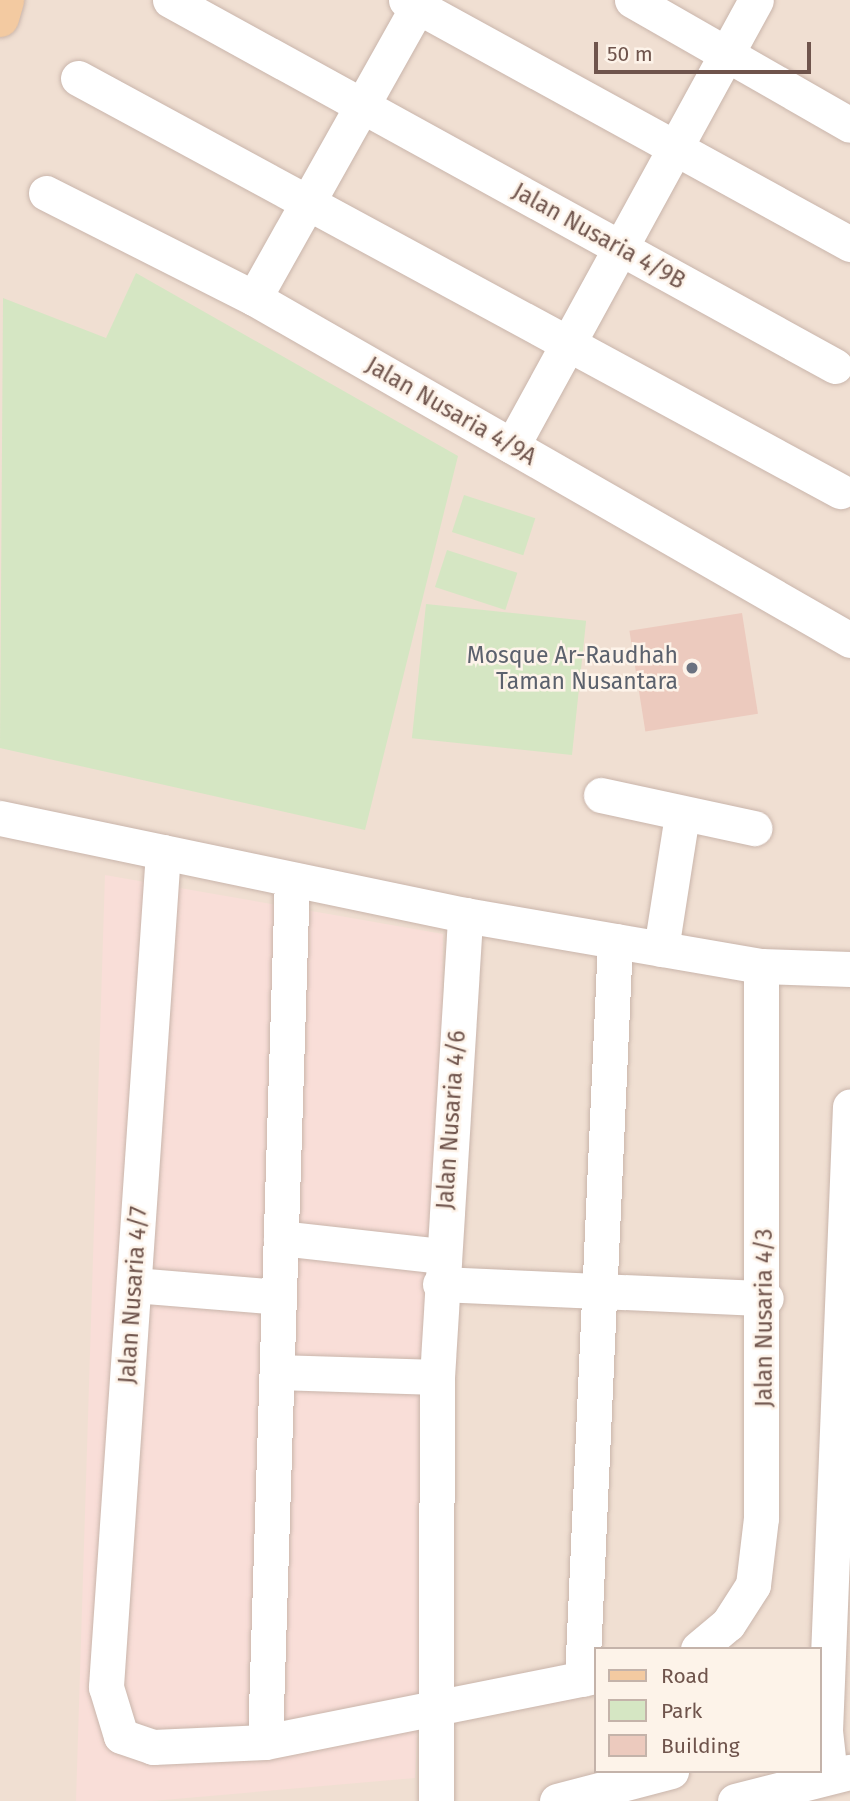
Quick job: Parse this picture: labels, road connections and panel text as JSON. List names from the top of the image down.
{
  "streets": {
    "street": [
      "Jalan Nusaria 4/9B",
      "Jalan Nusaria 4/9A",
      "Jalan Nusaria 4/6",
      "Jalan Nusaria 4/7",
      "Jalan Nusaria 4/3"
    ]
  },
  "places": ["Mosque Ar-Raudhah Taman Nusantara"],
  "legend": ["Road", "Park", "Building"],
  "scale_bar": "50 m"
}
